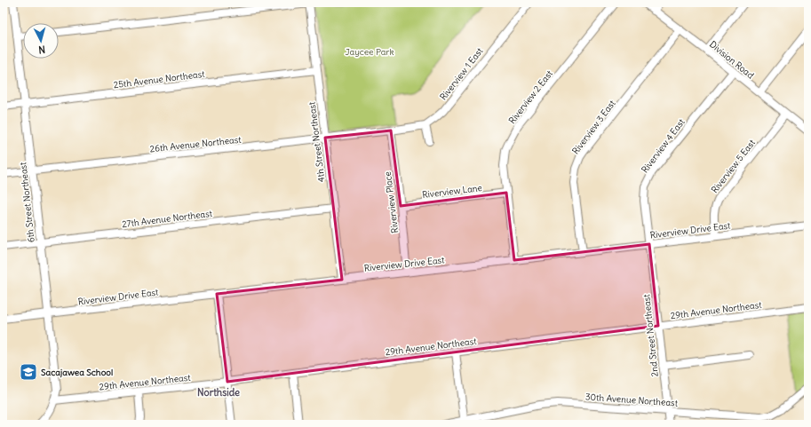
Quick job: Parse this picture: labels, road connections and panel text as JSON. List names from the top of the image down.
{
  "streets": {
    "street": [
      "Division Road",
      "Riverview 1 East",
      "25th Avenue Northeast",
      "Riverview 2 East",
      "Riverview 3 East",
      "4th Street Northeast",
      "26th Avenue Northeast",
      "Riverview 4 East",
      "Riverview 5 East",
      "Riverview Lane",
      "6th Street Northeast",
      "Riverview Place",
      "27th Avenue Northeast",
      "Riverview Drive East",
      "29th Avenue Northeast",
      "2nd Street Northeast",
      "30th Avenue Northeast"
    ]
  },
  "crossings": [
    ["Division Road", "Riverview 3 East"],
    ["Division Road", "Riverview 4 East"],
    ["Division Road", "Riverview 5 East"],
    ["Riverview 1 East", "26th Avenue Northeast"],
    ["Riverview 1 East", "Riverview Place"],
    ["25th Avenue Northeast", "4th Street Northeast"],
    ["25th Avenue Northeast", "6th Street Northeast"],
    ["Riverview 2 East", "Riverview Lane"],
    ["Riverview 2 East", "Riverview Drive East"],
    ["Riverview 3 East", "Riverview Drive East"],
    ["4th Street Northeast", "26th Avenue Northeast"],
    ["4th Street Northeast", "27th Avenue Northeast"],
    ["4th Street Northeast", "Riverview Drive East"],
    ["26th Avenue Northeast", "6th Street Northeast"],
    ["26th Avenue Northeast", "Riverview Place"],
    ["Riverview 4 East", "Riverview Drive East"],
    ["Riverview 4 East", "2nd Street Northeast"],
    ["Riverview 5 East", "Riverview Drive East"],
    ["Riverview Lane", "Riverview Place"],
    ["6th Street Northeast", "27th Avenue Northeast"],
    ["6th Street Northeast", "Riverview Drive East"],
    ["6th Street Northeast", "29th Avenue Northeast"],
    ["Riverview Place", "Riverview Drive East"],
    ["Riverview Drive East", "2nd Street Northeast"],
    ["29th Avenue Northeast", "2nd Street Northeast"],
    ["2nd Street Northeast", "30th Avenue Northeast"]
  ],
  "districts": ["Northside"],
  "parks": ["Jaycee Park"],
  "places": {
    "school or university": ["Sacajawea School"]
  },
  "north": "bottom"
}
